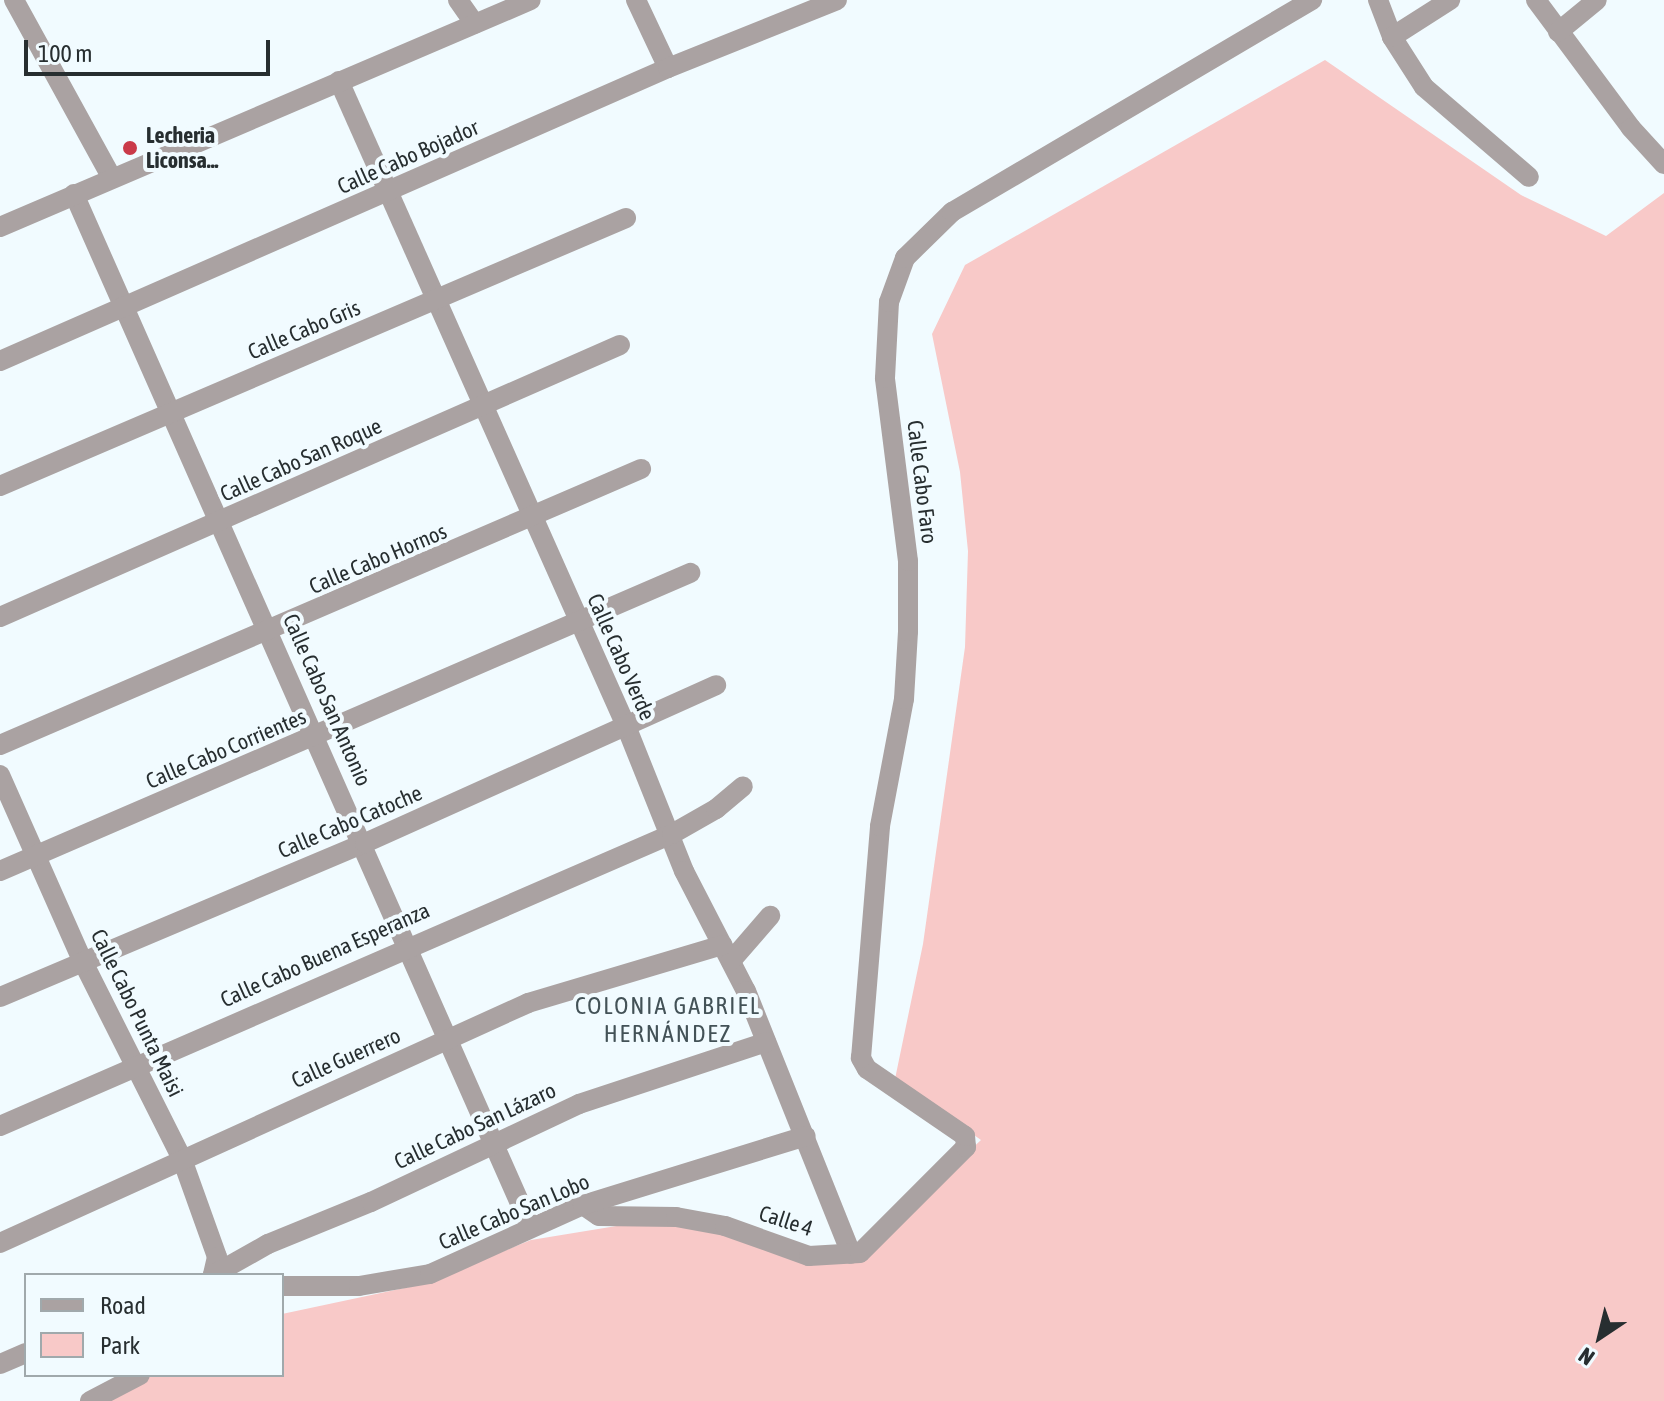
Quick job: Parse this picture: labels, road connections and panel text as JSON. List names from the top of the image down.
{
  "streets": {
    "street": [
      "Calle Cabo Bojador",
      "Calle Cabo Gris",
      "Calle Cabo San Roque",
      "Calle Cabo Faro",
      "Calle Cabo Hornos",
      "Calle Cabo Verde",
      "Calle Cabo San Antonio",
      "Calle Cabo Corrientes",
      "Calle Cabo Catoche",
      "Calle Cabo Buena Esperanza",
      "Calle Cabo Punta Maisi",
      "Calle Guerrero",
      "Calle Cabo San Lázaro",
      "Calle Cabo San Lobo",
      "Calle 4"
    ]
  },
  "crossings": [
    ["Calle Cabo Bojador", "Calle Cabo Verde"],
    ["Calle Cabo Bojador", "Calle Cabo San Antonio"],
    ["Calle Cabo Gris", "Calle Cabo Verde"],
    ["Calle Cabo Gris", "Calle Cabo San Antonio"],
    ["Calle Cabo San Roque", "Calle Cabo Verde"],
    ["Calle Cabo San Roque", "Calle Cabo San Antonio"],
    ["Calle Cabo Faro", "Calle Cabo Verde"],
    ["Calle Cabo Faro", "Calle 4"],
    ["Calle Cabo Hornos", "Calle Cabo Verde"],
    ["Calle Cabo Hornos", "Calle Cabo San Antonio"],
    ["Calle Cabo Verde", "Calle Cabo Corrientes"],
    ["Calle Cabo Verde", "Calle Cabo Catoche"],
    ["Calle Cabo Verde", "Calle Cabo Buena Esperanza"],
    ["Calle Cabo Verde", "Calle Guerrero"],
    ["Calle Cabo Verde", "Calle Cabo San Lázaro"],
    ["Calle Cabo Verde", "Calle Cabo San Lobo"],
    ["Calle Cabo Verde", "Calle 4"],
    ["Calle Cabo San Antonio", "Calle Cabo Corrientes"],
    ["Calle Cabo San Antonio", "Calle Cabo Catoche"],
    ["Calle Cabo San Antonio", "Calle Cabo Buena Esperanza"],
    ["Calle Cabo San Antonio", "Calle Guerrero"],
    ["Calle Cabo San Antonio", "Calle Cabo San Lázaro"],
    ["Calle Cabo San Antonio", "Calle Cabo San Lobo"],
    ["Calle Cabo Corrientes", "Calle Cabo Punta Maisi"],
    ["Calle Cabo Catoche", "Calle Cabo Punta Maisi"],
    ["Calle Cabo Buena Esperanza", "Calle Cabo Punta Maisi"],
    ["Calle Cabo Punta Maisi", "Calle Guerrero"],
    ["Calle Cabo San Lobo", "Calle 4"]
  ],
  "districts": ["COLONIA GABRIEL HERNÁNDEZ"],
  "places": ["Lecheria Liconsa..."],
  "legend": ["Road", "Park"],
  "scale_bar": "100 m",
  "north": "bottom left"
}
